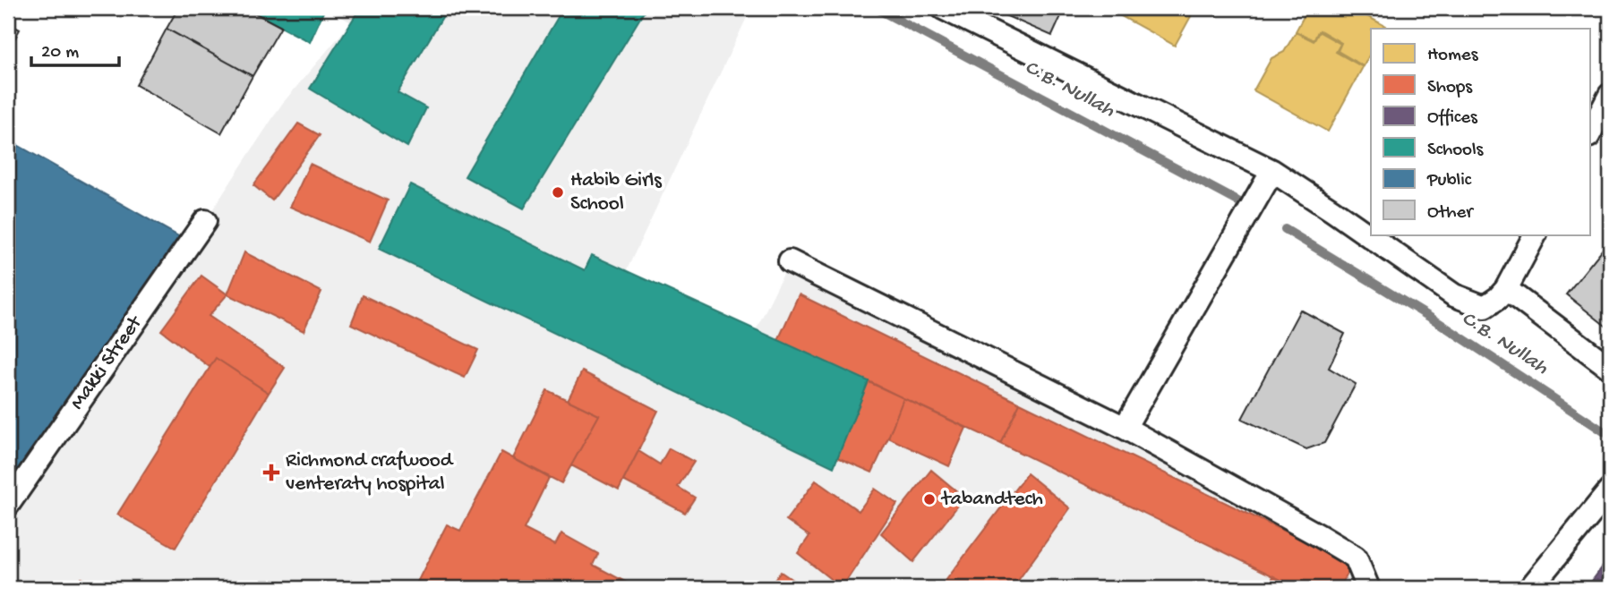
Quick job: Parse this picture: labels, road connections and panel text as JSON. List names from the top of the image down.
{
  "streets": {
    "street": ["Makki Street"]
  },
  "water": ["C.B. Nullah"],
  "places": {
    "other": ["Habib Girls School", "tabandtech"],
    "health": ["Richmond crafwood venteraty hospital"]
  },
  "legend": [
    "Homes",
    "Shops",
    "Offices",
    "Schools",
    "Public",
    "Other"
  ],
  "scale_bar": "20 m"
}
